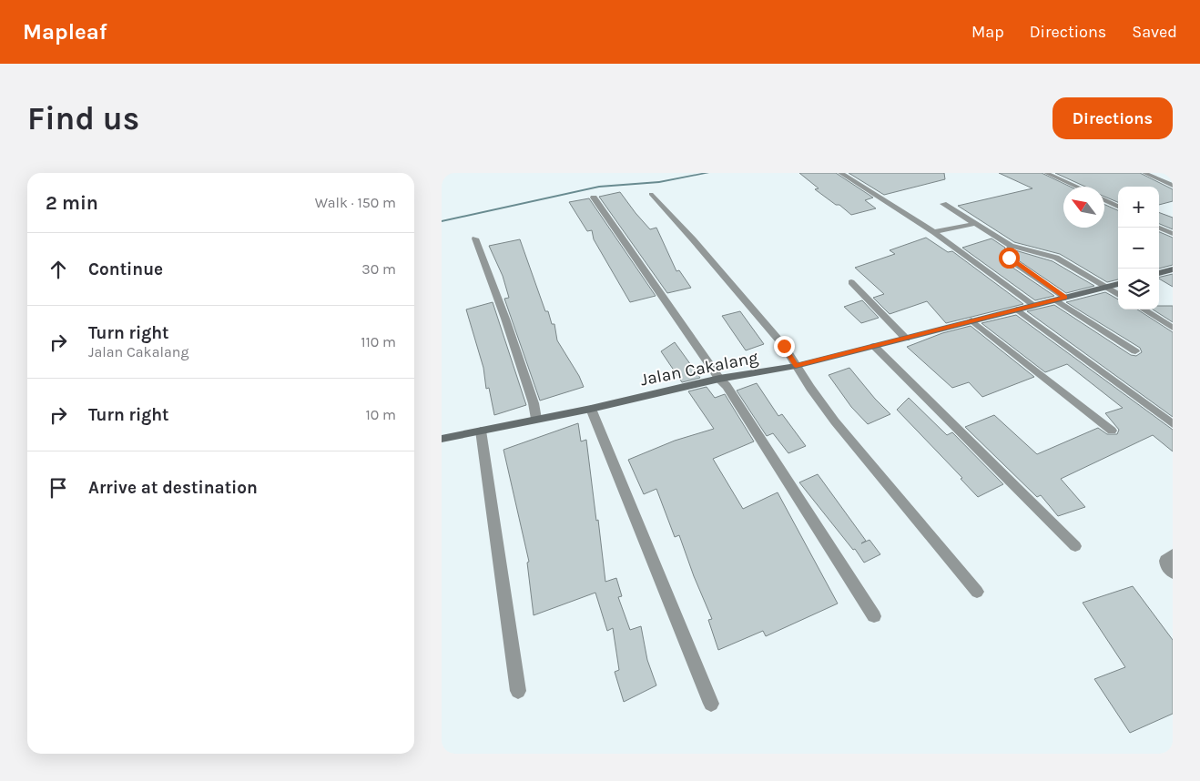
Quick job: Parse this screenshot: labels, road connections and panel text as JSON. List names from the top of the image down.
{
  "streets": {
    "street": ["Jalan Cakalang"]
  },
  "north": "top left",
  "page": {
    "header": "Mapleaf",
    "nav": ["Map", "Directions", "Saved"],
    "buttons": "Directions",
    "title": "Find us",
    "heading": ["2 min", "Walk · 150 m"],
    "map_buttons": ["+", "−"],
    "list": [
      ["Continue", "30 m"],
      ["Turn right", "Jalan Cakalang", "110 m"],
      ["Turn right", "10 m"],
      "Arrive at destination"
    ]
  }
}
